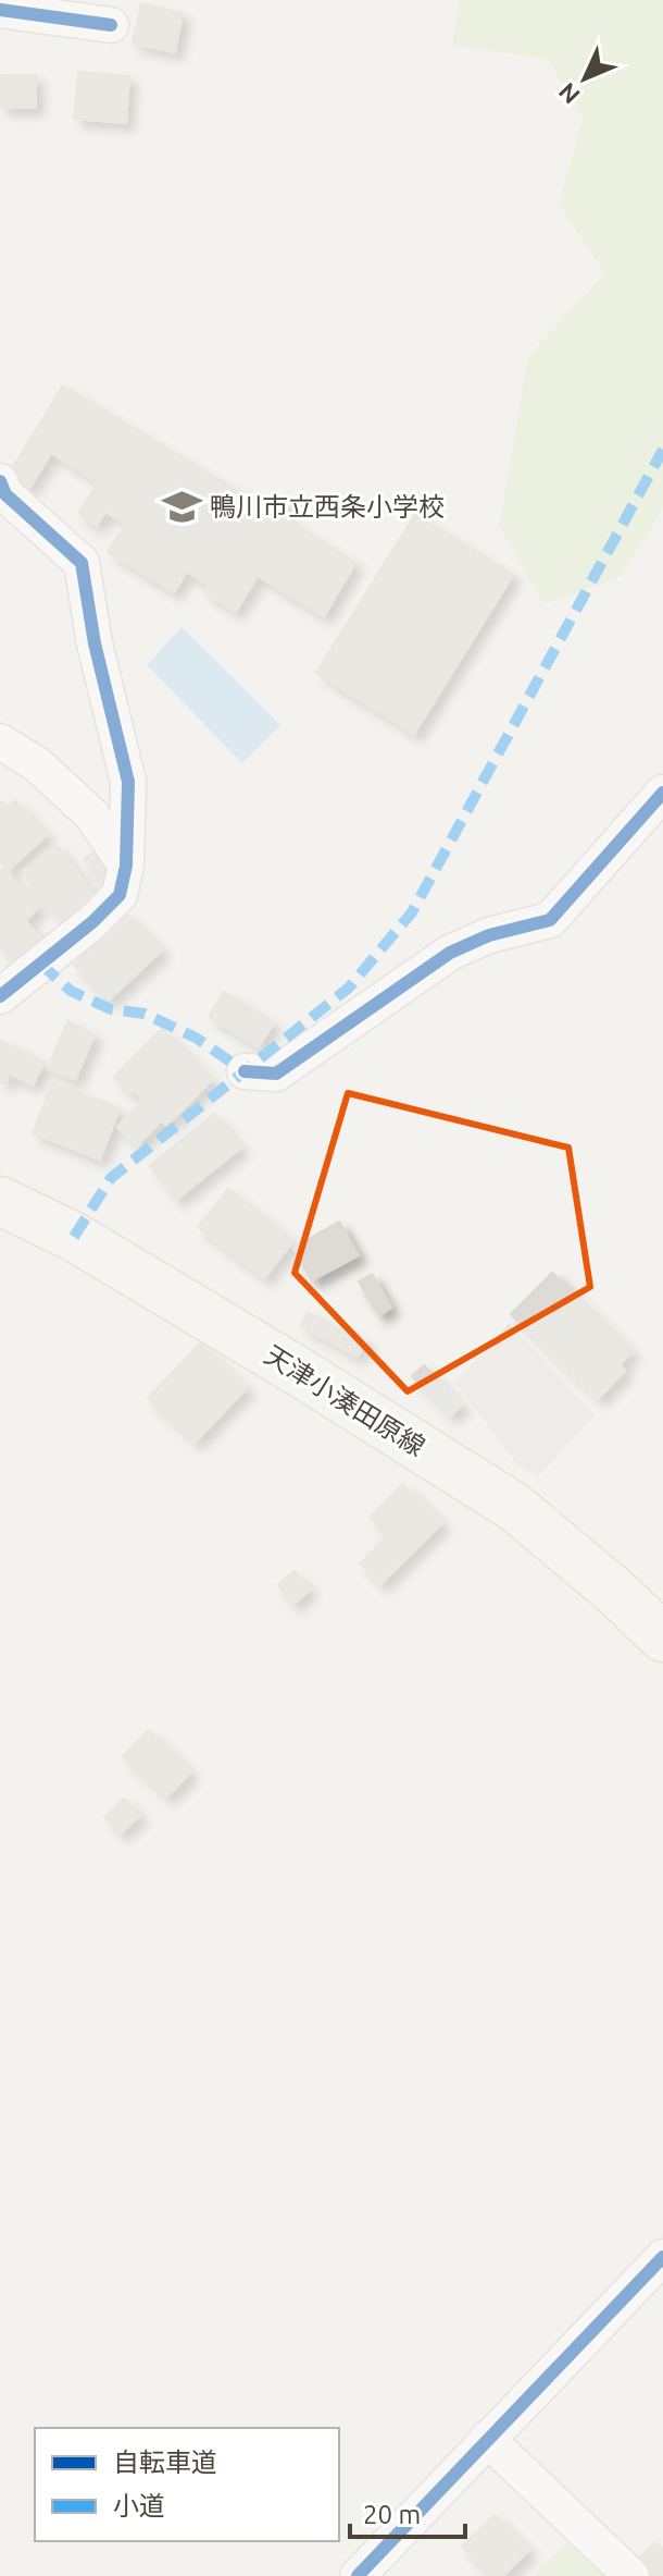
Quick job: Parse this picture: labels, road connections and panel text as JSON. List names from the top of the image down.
{
  "streets": {
    "main road": ["天津小湊田原線"]
  },
  "places": {
    "school or university": ["鴨川市立西条小学校"]
  },
  "legend": ["自転車道", "小道"],
  "scale_bar": "20 m",
  "north": "bottom left"
}
